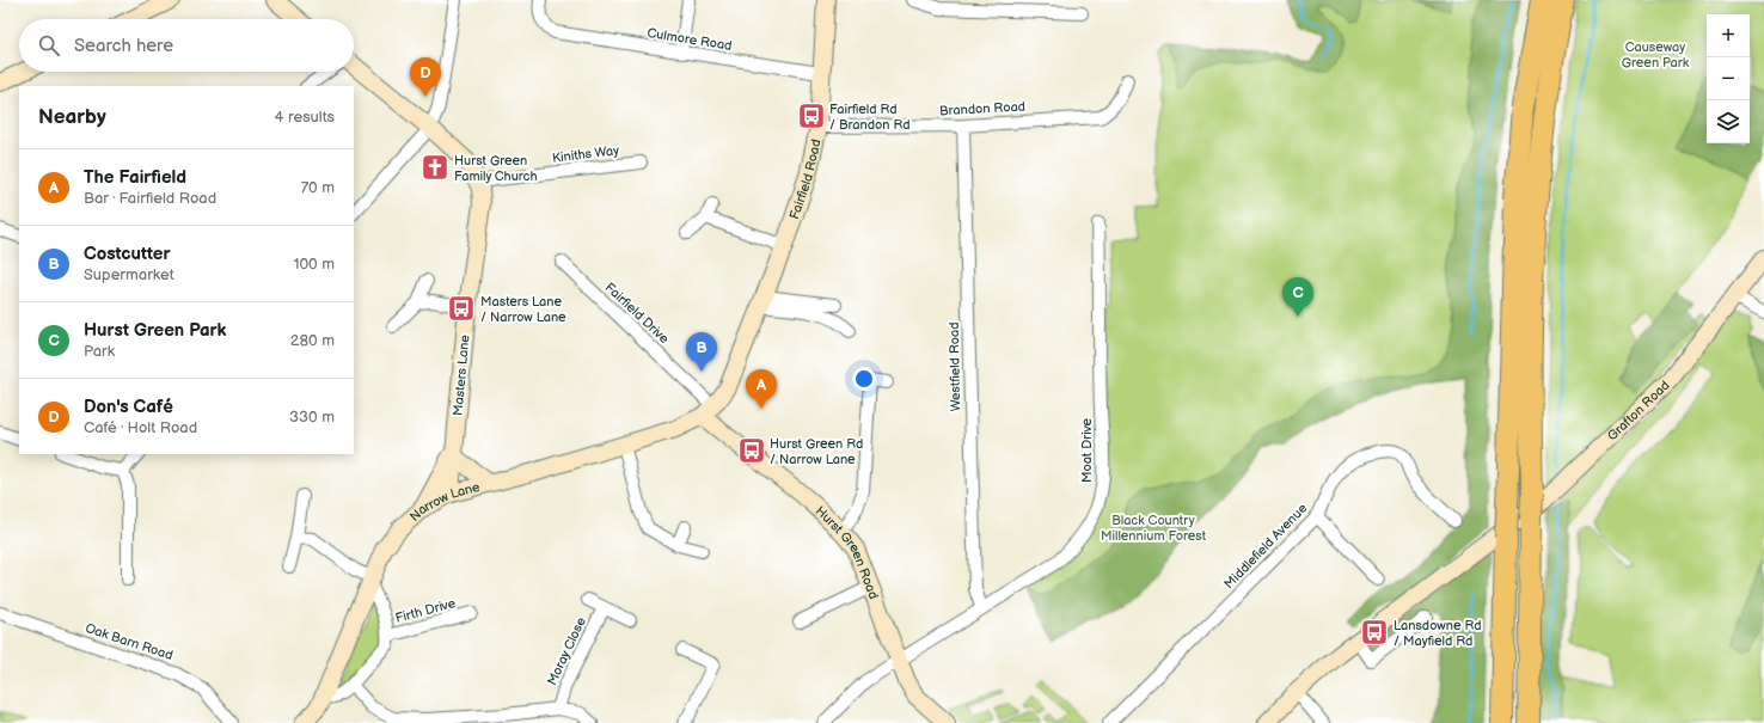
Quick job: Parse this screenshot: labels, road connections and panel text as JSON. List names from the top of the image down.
{
  "streets": {
    "street": [
      "Culmore Road",
      "Brandon Road",
      "Kiniths Way",
      "Fairfield Road",
      "Fairfield Drive",
      "Westfield Road",
      "Masters Lane",
      "Grafton Road",
      "Moat Drive",
      "Narrow Lane",
      "Middlefield Avenue",
      "Hurst Green Road",
      "Firth Drive",
      "Oak Barn Road",
      "Moray Close"
    ]
  },
  "crossings": [
    ["Culmore Road", "Fairfield Road"],
    ["Brandon Road", "Fairfield Road"],
    ["Brandon Road", "Westfield Road"],
    ["Kiniths Way", "Masters Lane"],
    ["Fairfield Road", "Fairfield Drive"],
    ["Fairfield Road", "Narrow Lane"],
    ["Fairfield Road", "Hurst Green Road"],
    ["Fairfield Drive", "Narrow Lane"],
    ["Fairfield Drive", "Hurst Green Road"],
    ["Westfield Road", "Moat Drive"],
    ["Masters Lane", "Narrow Lane"],
    ["Moat Drive", "Hurst Green Road"],
    ["Narrow Lane", "Hurst Green Road"]
  ],
  "parks": ["Causeway Green Park", "Black Country Millennium Forest"],
  "places": {
    "bus stop": [
      "Fairfield Rd / Brandon Rd",
      "Masters Lane / Narrow Lane",
      "Hurst Green Rd / Narrow Lane",
      "Lansdowne Rd / Mayfield Rd"
    ],
    "church": ["Hurst Green Family Church"]
  },
  "page": {
    "map_buttons": ["+", "−"],
    "search": "Search here",
    "pins": [
      "D",
      "C",
      "B",
      "A"
    ],
    "heading": ["Nearby", "4 results"],
    "list": [
      {
        "mark": "A",
        "name": "The Fairfield",
        "note": "Bar · Fairfield Road",
        "value": "70 m"
      },
      {
        "mark": "B",
        "name": "Costcutter",
        "note": "Supermarket",
        "value": "100 m"
      },
      {
        "mark": "C",
        "name": "Hurst Green Park",
        "note": "Park",
        "value": "280 m"
      },
      {
        "mark": "D",
        "name": "Don's Café",
        "note": "Café · Holt Road",
        "value": "330 m"
      }
    ]
  }
}
